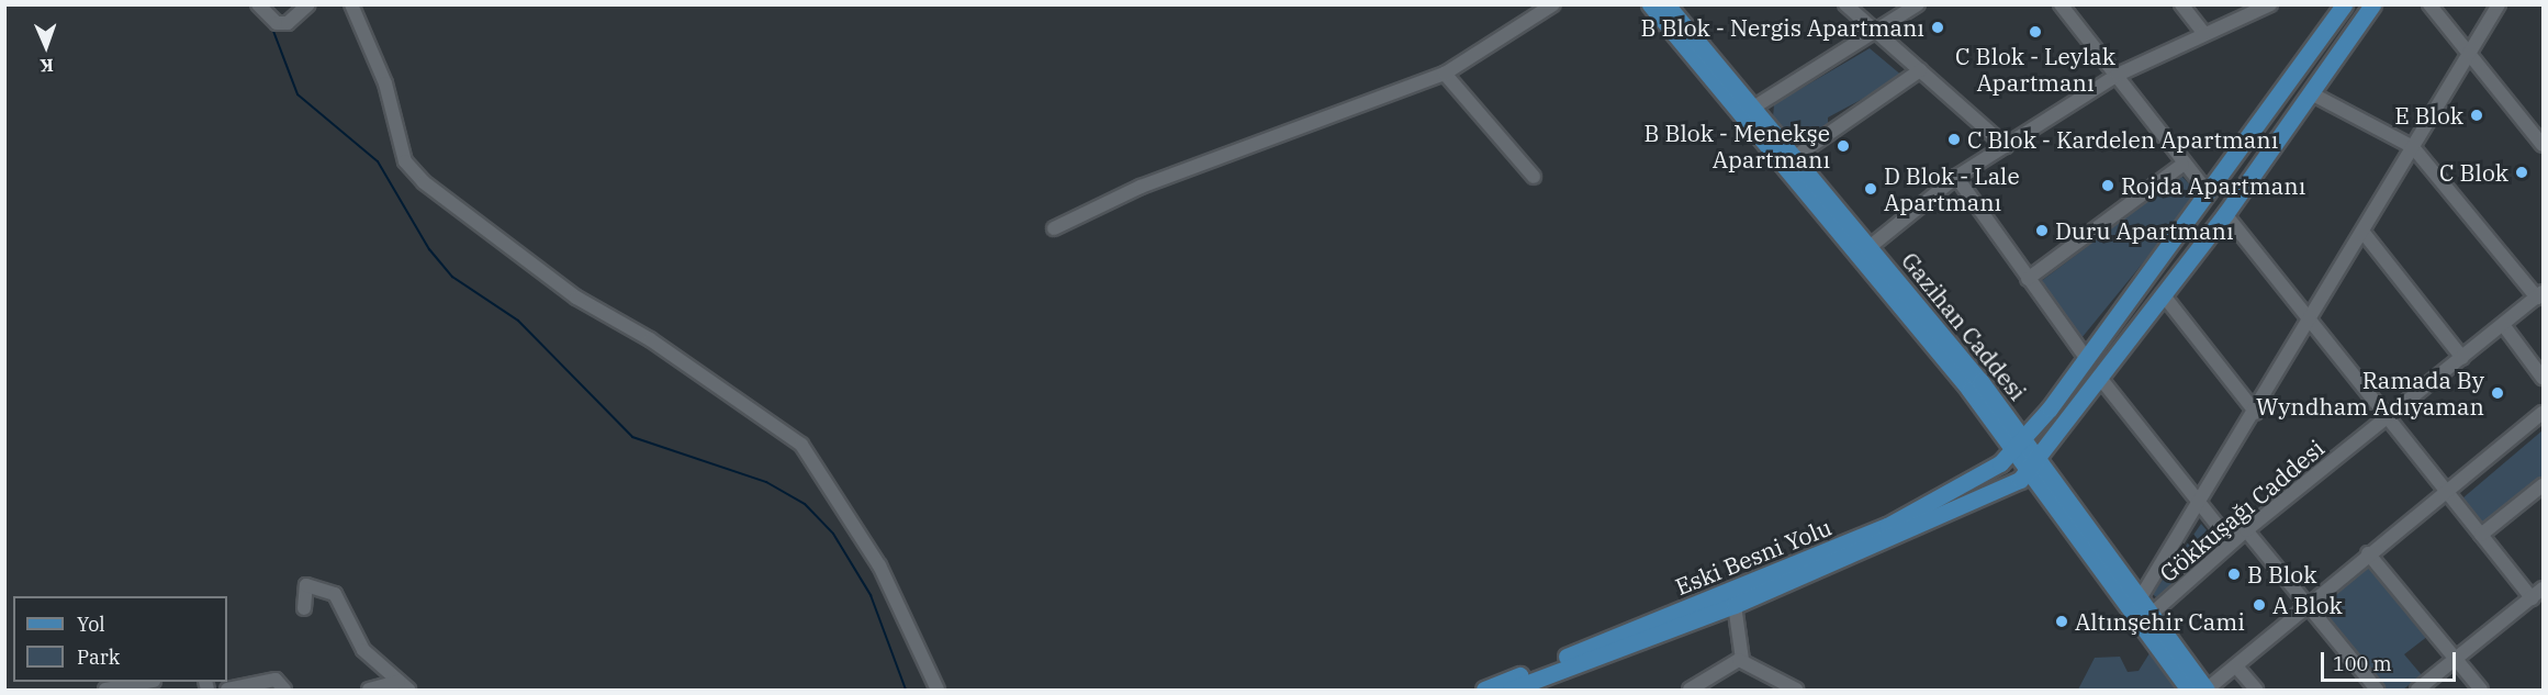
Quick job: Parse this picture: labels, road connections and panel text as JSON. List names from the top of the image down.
{
  "streets": {
    "main road": ["Gazihan Caddesi", "Eski Besni Yolu"],
    "street": ["Gökkuşağı Caddesi"]
  },
  "crossings": [
    ["Gazihan Caddesi", "Gökkuşağı Caddesi"],
    ["Gazihan Caddesi", "Eski Besni Yolu"]
  ],
  "places": [
    "B Blok - Nergis Apartmanı",
    "C Blok - Leylak Apartmanı",
    "E Blok",
    "C Blok - Kardelen Apartmanı",
    "B Blok - Menekşe Apartmanı",
    "C Blok",
    "Rojda Apartmanı",
    "D Blok - Lale Apartmanı",
    "Duru Apartmanı",
    "Ramada By Wyndham Adıyaman",
    "B Blok",
    "A Blok",
    "Altınşehir Cami"
  ],
  "legend": ["Yol", "Park"],
  "scale_bar": "100 m",
  "north": "bottom"
}
